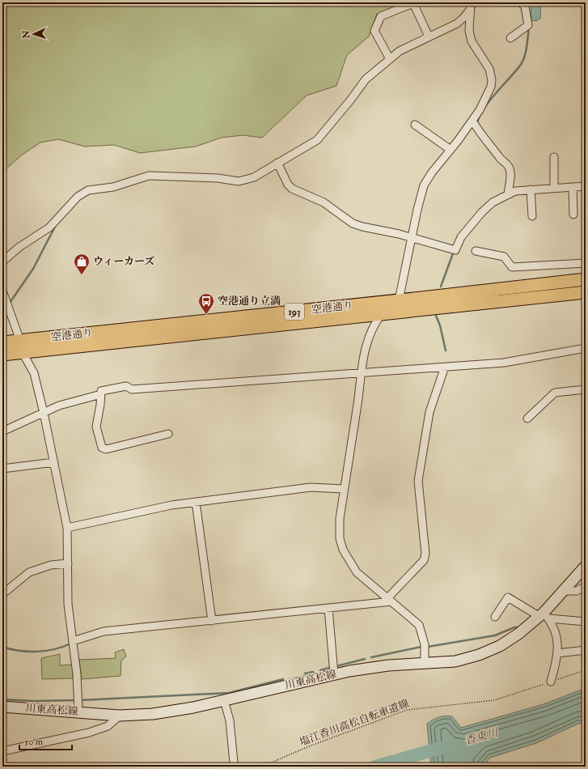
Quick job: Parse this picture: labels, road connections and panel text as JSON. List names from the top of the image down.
{
  "streets": {
    "highway": ["空港通り", "193"],
    "main road": ["川東高松線"],
    "path": ["塩江香川高松自転車道線"]
  },
  "water": ["香東川"],
  "places": {
    "shop": ["ウィーカーズ"],
    "bus stop": ["空港通り立満"]
  },
  "scale_bar": "50 m",
  "north": "left"
}
